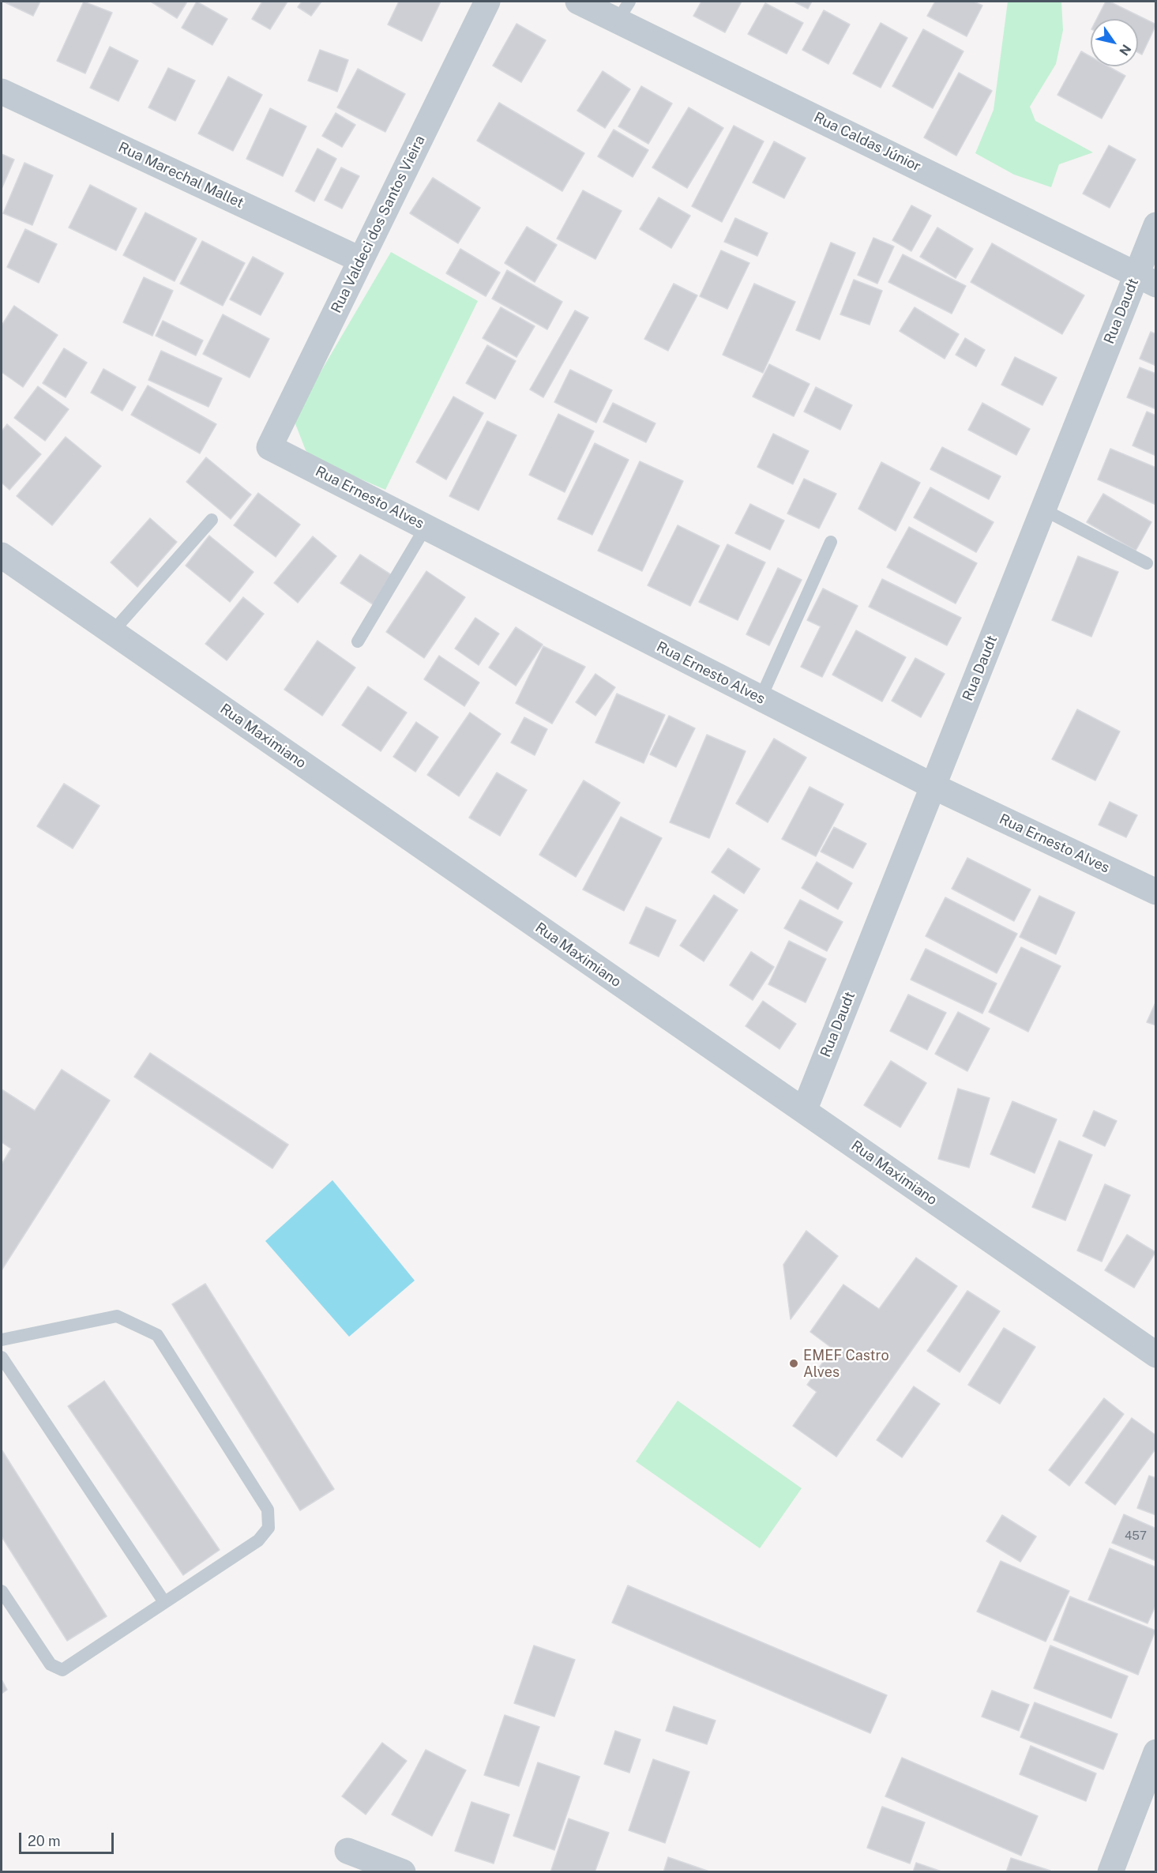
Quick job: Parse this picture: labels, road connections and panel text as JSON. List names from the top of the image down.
{
  "streets": {
    "street": [
      "Rua Caldas Júnior",
      "Rua Marechal Mallet",
      "Rua Valdeci dos Santos Vieira",
      "Rua Daudt",
      "Rua Ernesto Alves",
      "Rua Maximiano"
    ]
  },
  "crossings": [
    ["Rua Caldas Júnior", "Rua Daudt"],
    ["Rua Marechal Mallet", "Rua Valdeci dos Santos Vieira"],
    ["Rua Valdeci dos Santos Vieira", "Rua Ernesto Alves"],
    ["Rua Daudt", "Rua Ernesto Alves"],
    ["Rua Daudt", "Rua Maximiano"]
  ],
  "places": ["EMEF Castro Alves"],
  "house_numbers": ["457"],
  "scale_bar": "20 m",
  "north": "bottom right"
}
